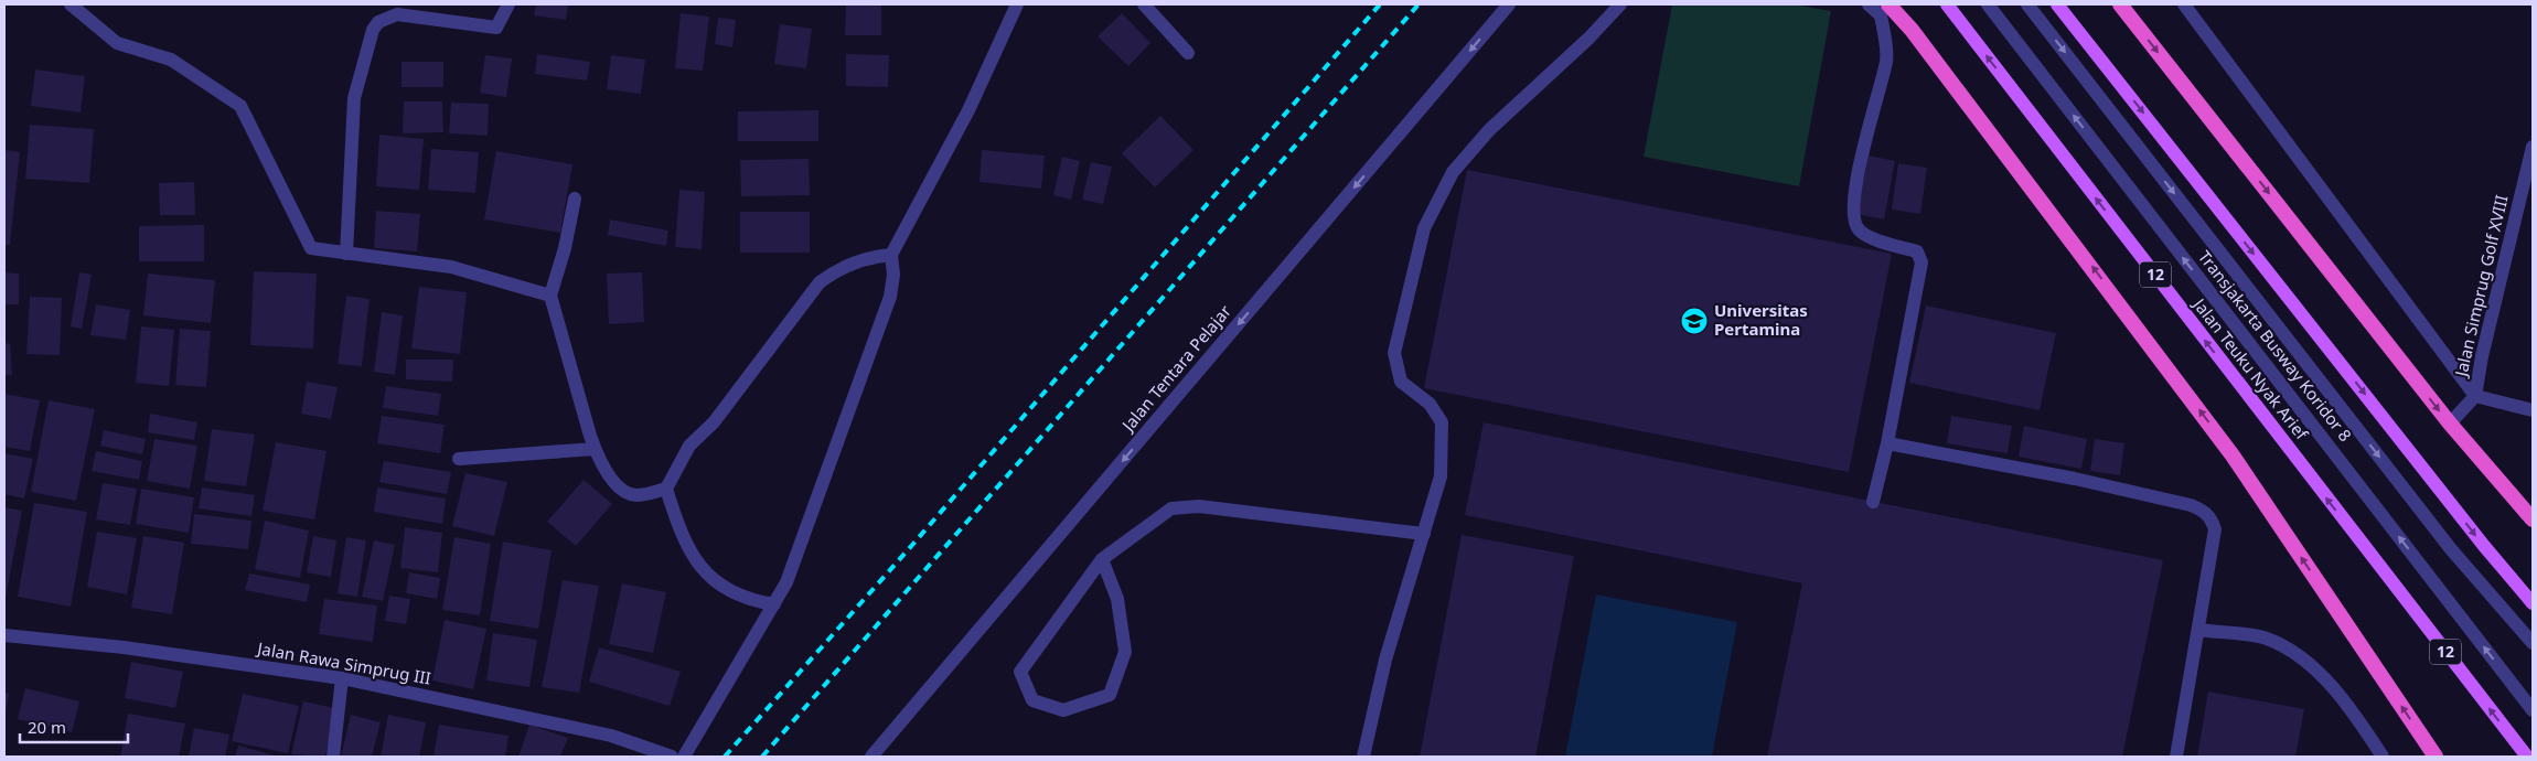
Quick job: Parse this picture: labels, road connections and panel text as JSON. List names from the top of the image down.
{
  "streets": {
    "main road": ["12", "Jalan Teuku Nyak Arief"],
    "street": [
      "Jalan Simprug Golf XVIII",
      "Transjakarta Busway Koridor 8",
      "Jalan Tentara Pelajar",
      "Jalan Rawa Simprug III"
    ]
  },
  "one_way": ["Jalan Tentara Pelajar"],
  "places": {
    "school or university": ["Universitas Pertamina"]
  },
  "scale_bar": "20 m"
}
